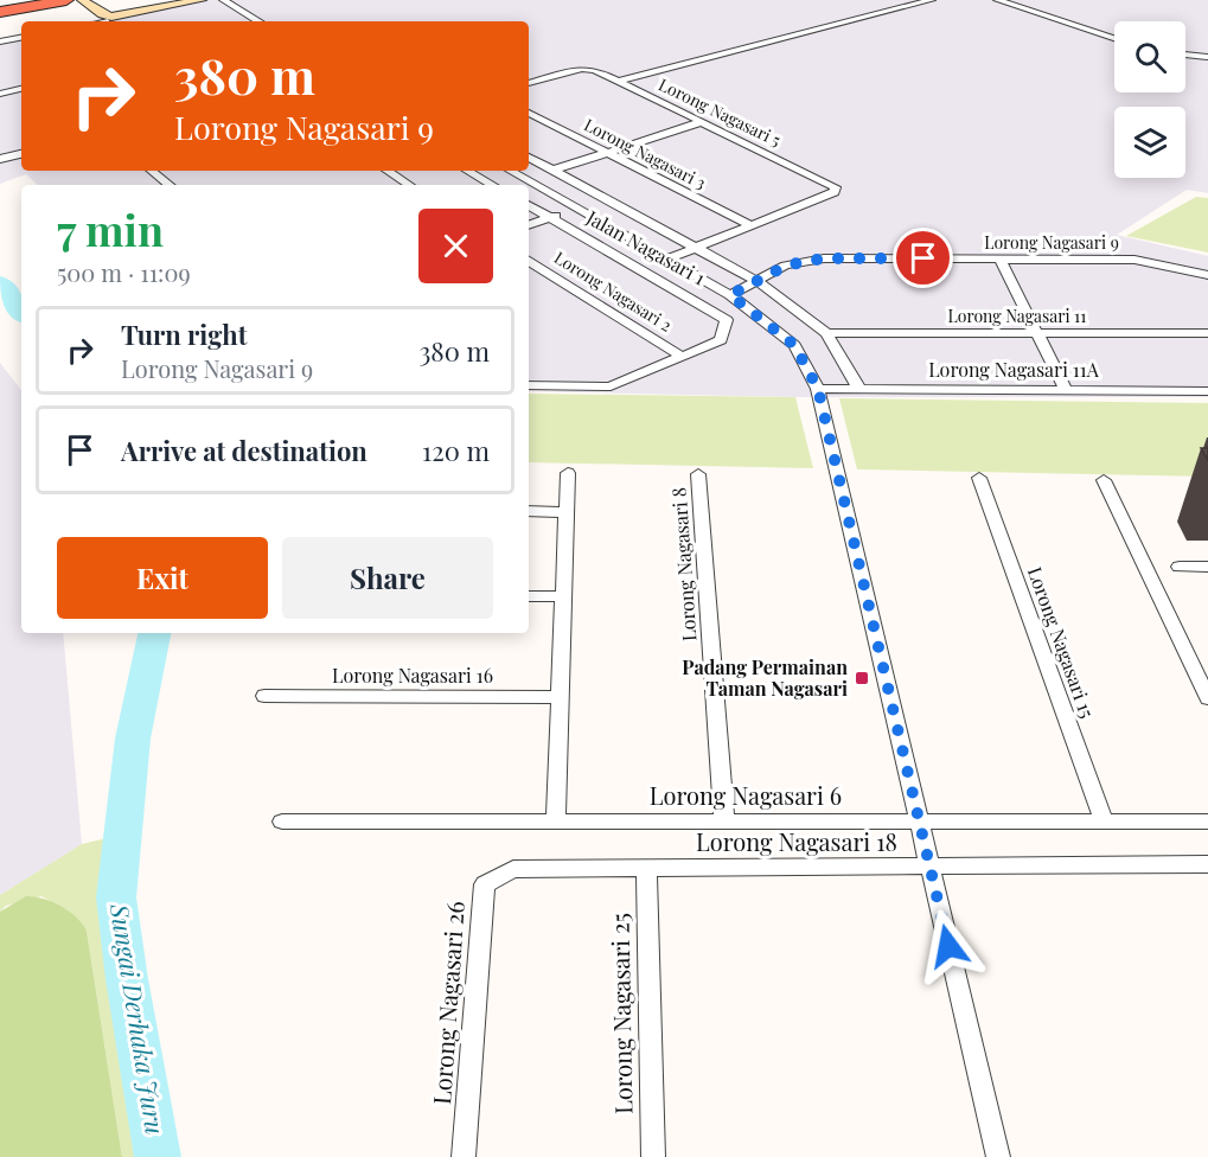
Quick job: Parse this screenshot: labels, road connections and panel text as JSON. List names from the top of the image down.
{
  "streets": {
    "street": [
      "Lorong Nagasari 5",
      "Lorong Nagasari 3",
      "Lorong Nagasari 9",
      "Jalan Nagasari 1",
      "Lorong Nagasari 2",
      "Lorong Nagasari 11",
      "Lorong Nagasari 11A",
      "Lorong Nagasari 8",
      "Lorong Nagasari 15",
      "Lorong Nagasari 16",
      "Lorong Nagasari 6",
      "Lorong Nagasari 18",
      "Lorong Nagasari 26",
      "Lorong Nagasari 25"
    ]
  },
  "crossings": [
    ["Lorong Nagasari 5", "Lorong Nagasari 3"],
    ["Lorong Nagasari 9", "Jalan Nagasari 1"],
    ["Jalan Nagasari 1", "Lorong Nagasari 11"],
    ["Jalan Nagasari 1", "Lorong Nagasari 11A"],
    ["Jalan Nagasari 1", "Lorong Nagasari 6"],
    ["Jalan Nagasari 1", "Lorong Nagasari 18"],
    ["Lorong Nagasari 8", "Lorong Nagasari 6"],
    ["Lorong Nagasari 15", "Lorong Nagasari 6"],
    ["Lorong Nagasari 18", "Lorong Nagasari 26"],
    ["Lorong Nagasari 18", "Lorong Nagasari 25"]
  ],
  "water": ["Sungai Derhaka Juru"],
  "places": {
    "transit": ["Padang Permainan Taman Nagasari"]
  },
  "page": {
    "turn": ["380 m", "Lorong Nagasari 9"],
    "heading": ["7 min", "500 m · 11:09"],
    "list": [
      {
        "name": "Turn right",
        "note": "Lorong Nagasari 9",
        "value": "380 m"
      },
      {
        "name": "Arrive at destination",
        "value": "120 m"
      }
    ],
    "buttons": ["Exit", "Share"]
  }
}
